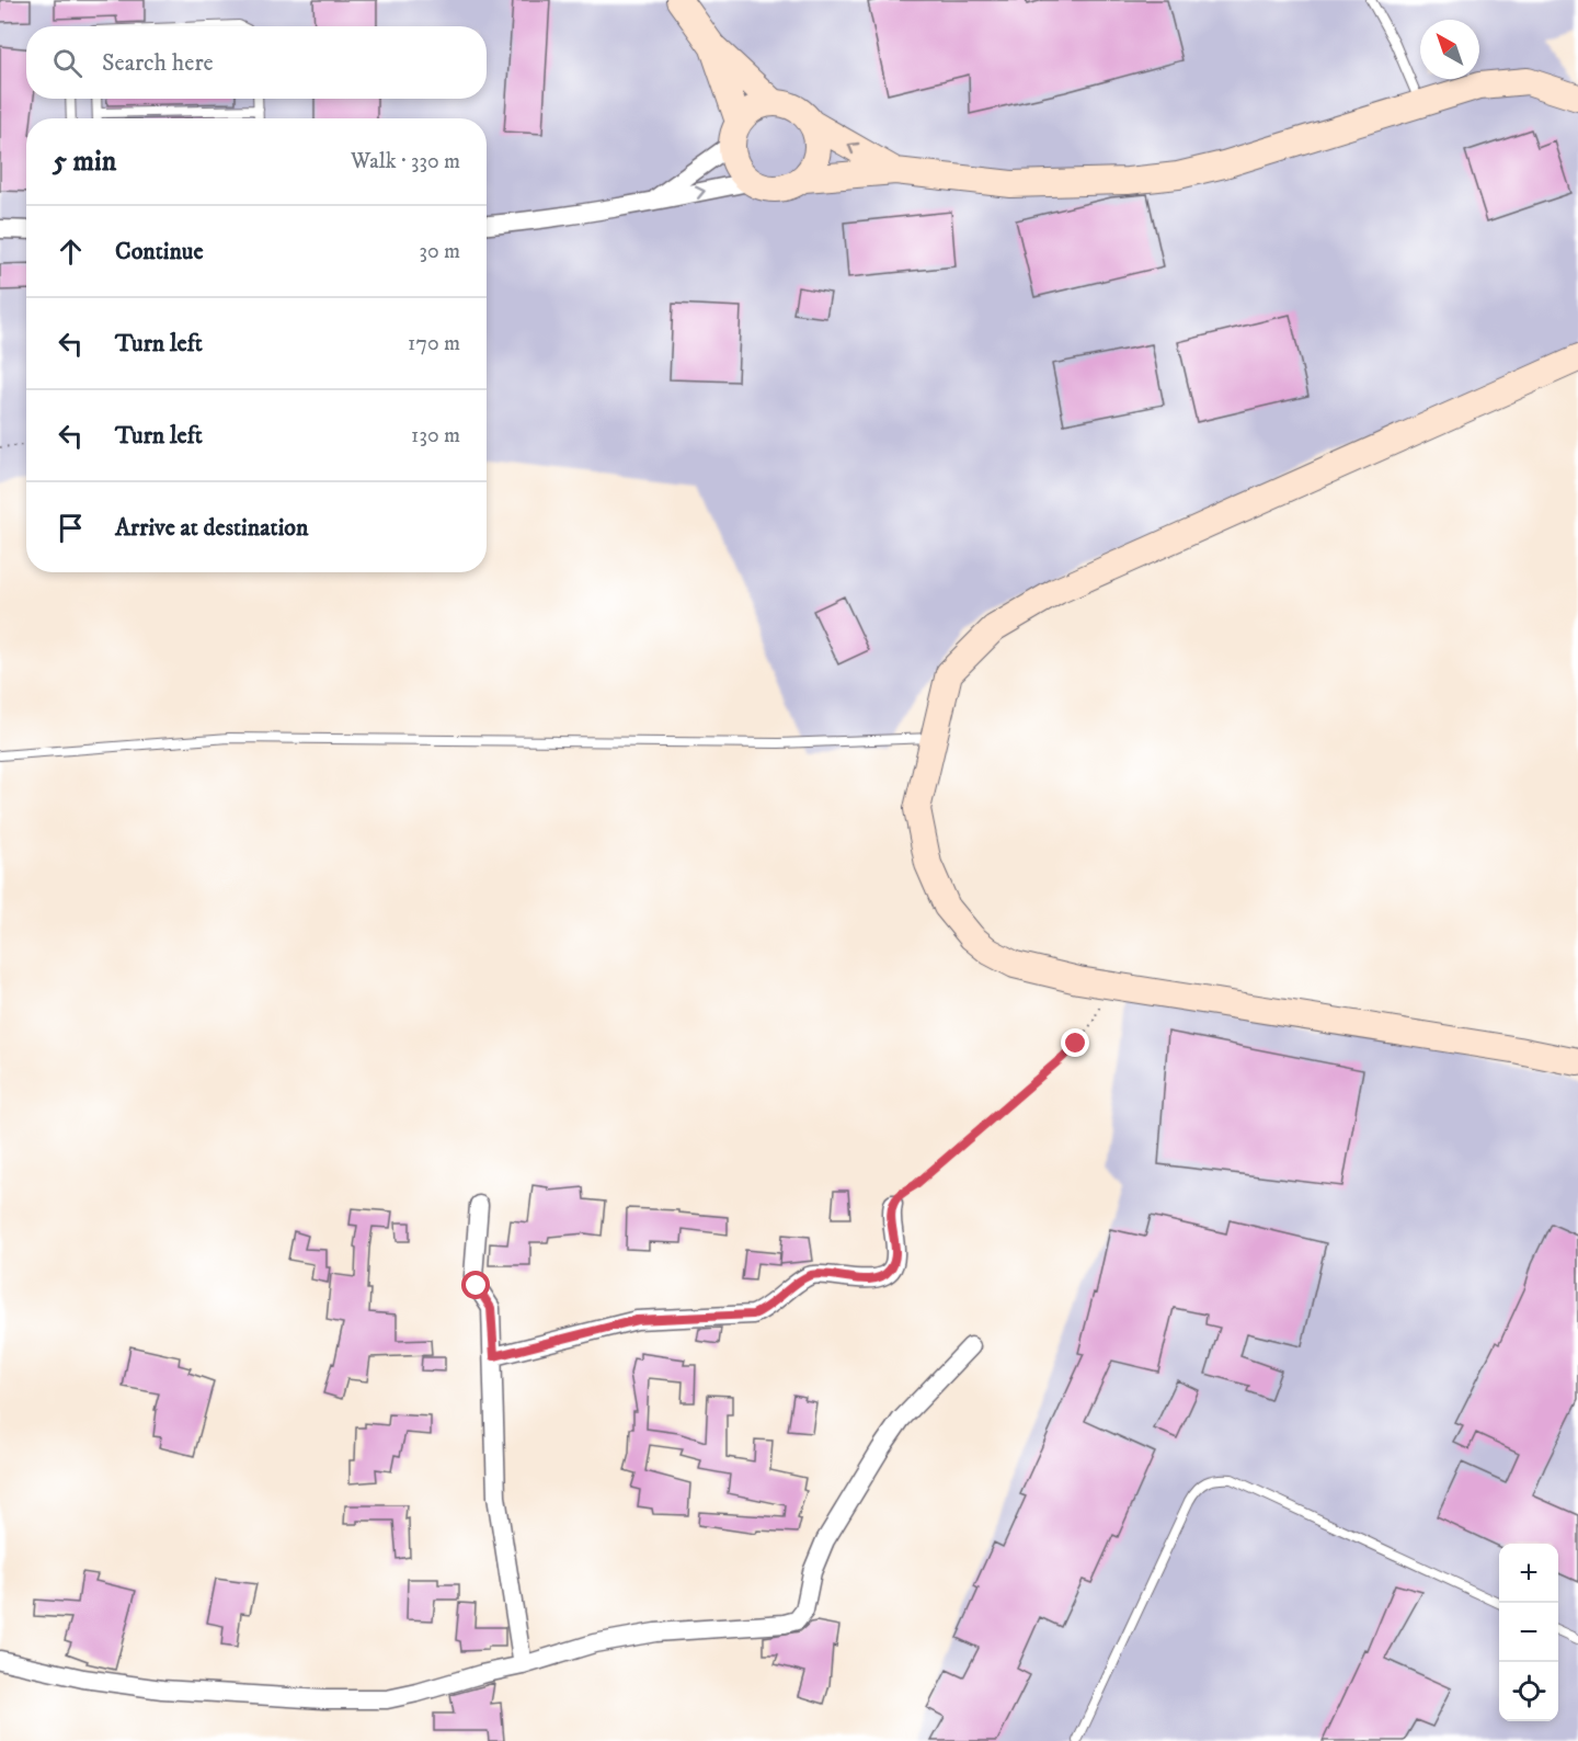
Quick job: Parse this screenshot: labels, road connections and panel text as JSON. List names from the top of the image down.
{
  "north": "top left",
  "page": {
    "search": "Search here",
    "heading": ["5 min", "Walk · 330 m"],
    "list": [
      ["Continue", "30 m"],
      ["Turn left", "170 m"],
      ["Turn left", "130 m"],
      "Arrive at destination"
    ],
    "map_buttons": ["+", "−"]
  }
}
